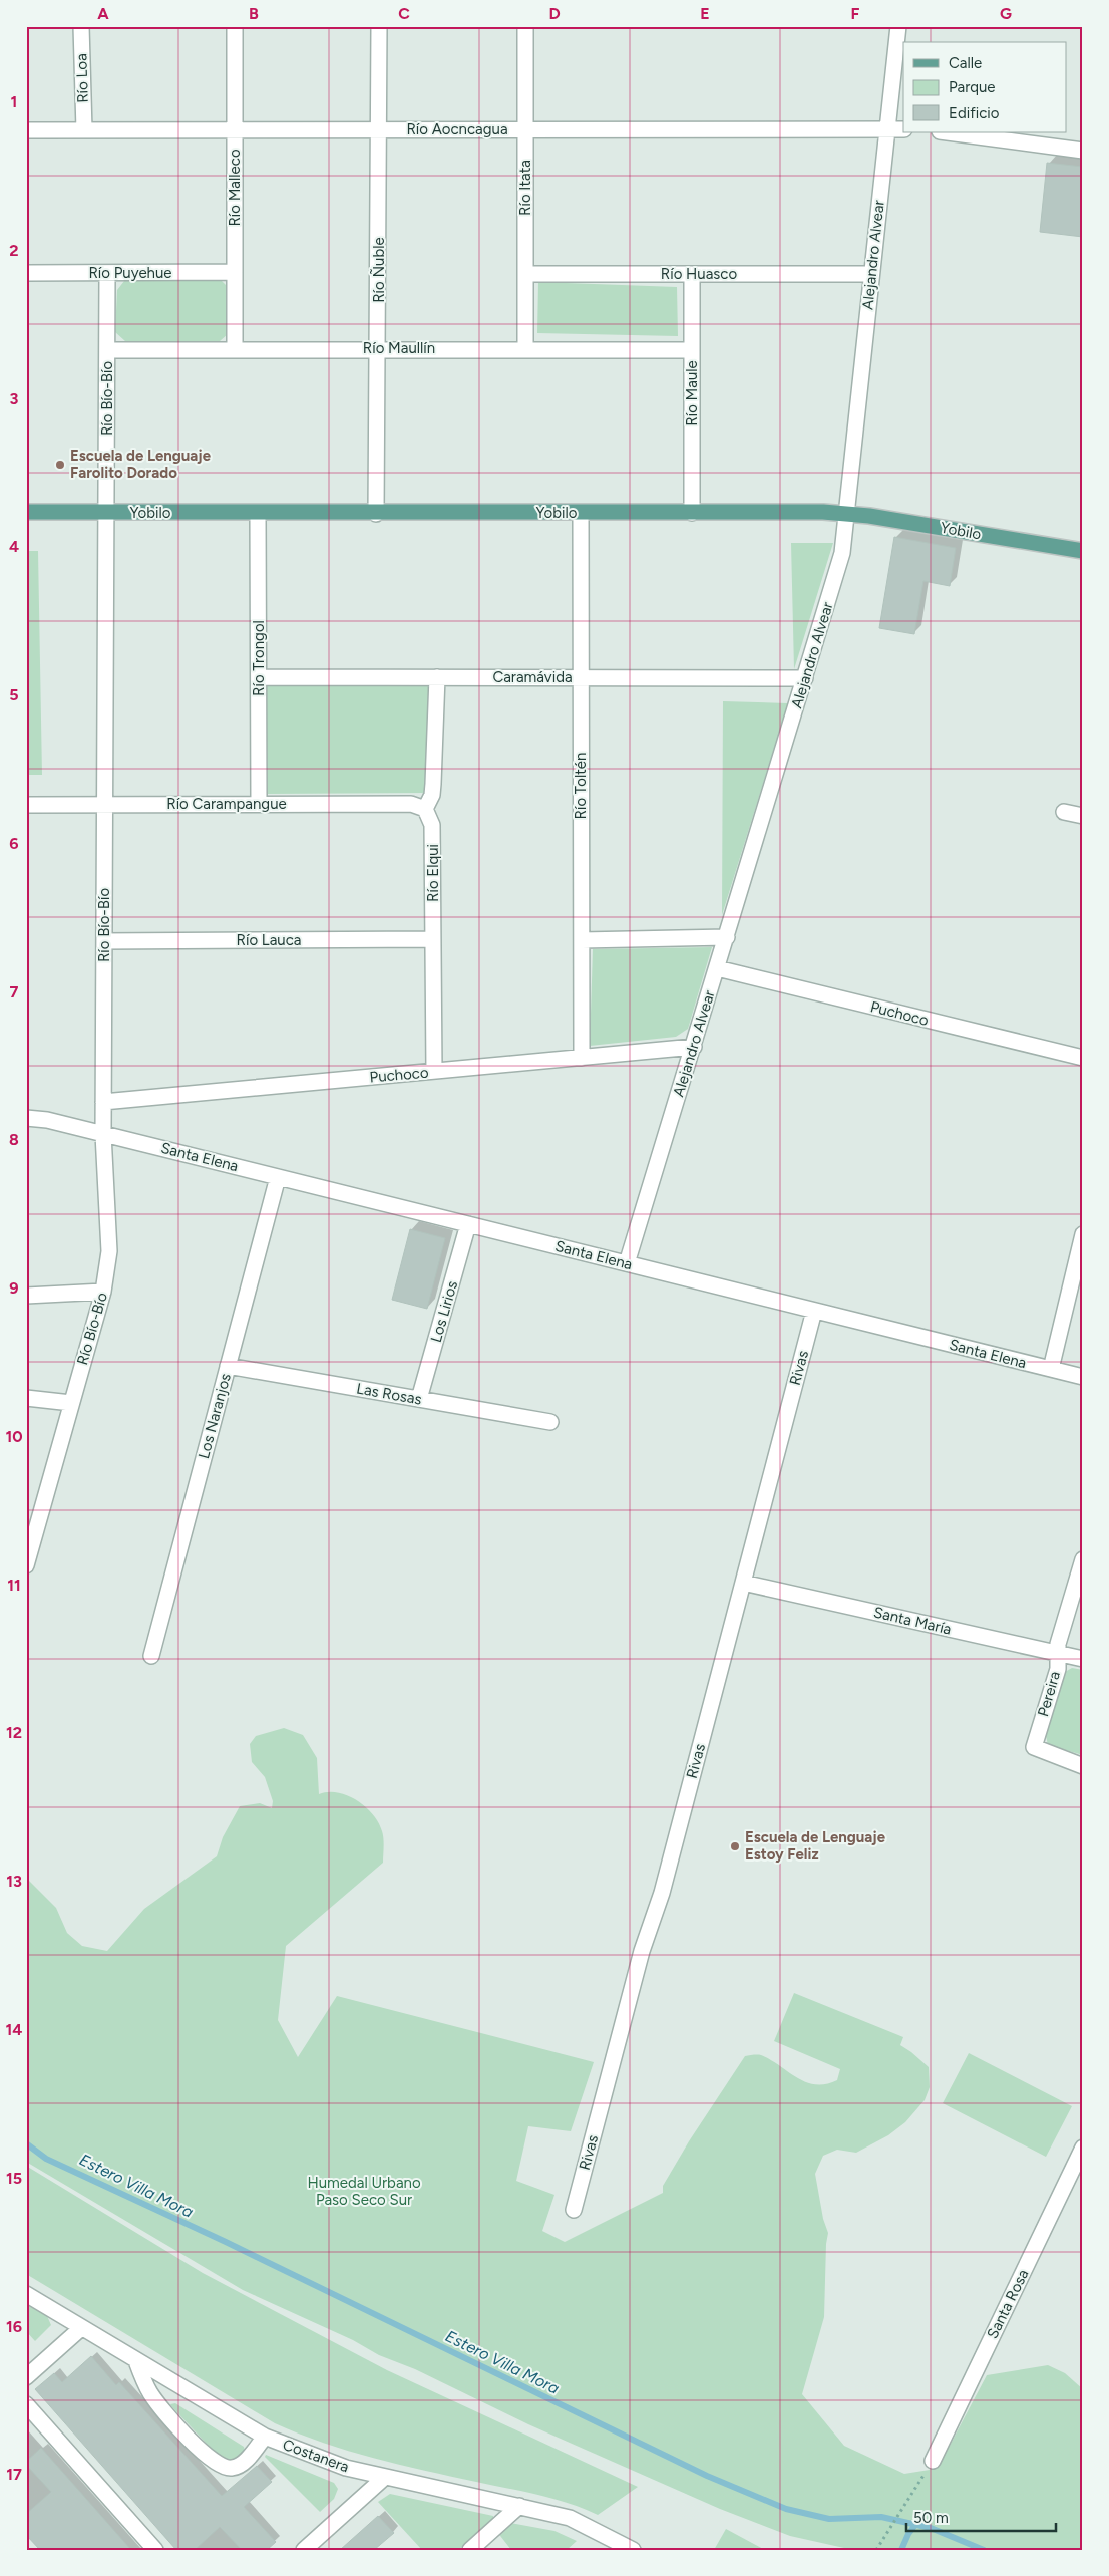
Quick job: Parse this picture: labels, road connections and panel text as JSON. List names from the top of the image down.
{
  "streets": {
    "main road": ["Yobilo"],
    "street": [
      "Río Loa",
      "Río Aocncagua",
      "Río Malleco",
      "Río Itata",
      "Alejandro Alvear",
      "Río Ñuble",
      "Río Puyehue",
      "Río Huasco",
      "Río Maullín",
      "Río Maule",
      "Río Bío-Bío",
      "Río Trongol",
      "Caramávida",
      "Río Toltén",
      "Río Carampangue",
      "Río Elqui",
      "Río Lauca",
      "Puchoco",
      "Santa Elena",
      "Los Lirios",
      "Rivas",
      "Las Rosas",
      "Los Naranjos",
      "Santa María",
      "Pereira",
      "Santa Rosa",
      "Costanera"
    ]
  },
  "crossings": [
    ["Río Loa", "Río Aocncagua"],
    ["Río Aocncagua", "Río Malleco"],
    ["Río Aocncagua", "Río Itata"],
    ["Río Aocncagua", "Alejandro Alvear"],
    ["Río Aocncagua", "Río Ñuble"],
    ["Río Malleco", "Río Puyehue"],
    ["Río Malleco", "Río Maullín"],
    ["Río Itata", "Río Huasco"],
    ["Río Itata", "Río Maullín"],
    ["Alejandro Alvear", "Río Huasco"],
    ["Alejandro Alvear", "Yobilo"],
    ["Alejandro Alvear", "Caramávida"],
    ["Alejandro Alvear", "Puchoco"],
    ["Alejandro Alvear", "Santa Elena"],
    ["Río Ñuble", "Río Maullín"],
    ["Río Ñuble", "Yobilo"],
    ["Río Puyehue", "Río Bío-Bío"],
    ["Río Huasco", "Río Maule"],
    ["Río Maullín", "Río Maule"],
    ["Río Maullín", "Río Bío-Bío"],
    ["Río Maule", "Yobilo"],
    ["Río Bío-Bío", "Yobilo"],
    ["Río Bío-Bío", "Río Carampangue"],
    ["Río Bío-Bío", "Río Lauca"],
    ["Río Bío-Bío", "Puchoco"],
    ["Río Bío-Bío", "Santa Elena"],
    ["Yobilo", "Río Trongol"],
    ["Yobilo", "Río Toltén"],
    ["Río Trongol", "Caramávida"],
    ["Río Trongol", "Río Carampangue"],
    ["Caramávida", "Río Toltén"],
    ["Río Toltén", "Puchoco"],
    ["Río Carampangue", "Río Elqui"],
    ["Río Elqui", "Río Lauca"],
    ["Río Elqui", "Puchoco"],
    ["Santa Elena", "Los Lirios"],
    ["Santa Elena", "Rivas"],
    ["Santa Elena", "Los Naranjos"],
    ["Los Lirios", "Las Rosas"],
    ["Rivas", "Santa María"],
    ["Las Rosas", "Los Naranjos"],
    ["Santa María", "Pereira"]
  ],
  "water": ["Estero Villa Mora"],
  "parks": ["Humedal Urbano Paso Seco Sur"],
  "places": ["Escuela de Lenguaje Farolito Dorado", "Escuela de Lenguaje Estoy Feliz"],
  "legend": ["Calle", "Parque", "Edificio"],
  "scale_bar": "50 m",
  "grid": {
    "columns": [
      "A",
      "B",
      "C",
      "D",
      "E",
      "F",
      "G"
    ],
    "rows": [
      "1",
      "2",
      "3",
      "4",
      "5",
      "6",
      "7",
      "8",
      "9",
      "10",
      "11",
      "12",
      "13",
      "14",
      "15",
      "16",
      "17"
    ]
  }
}
